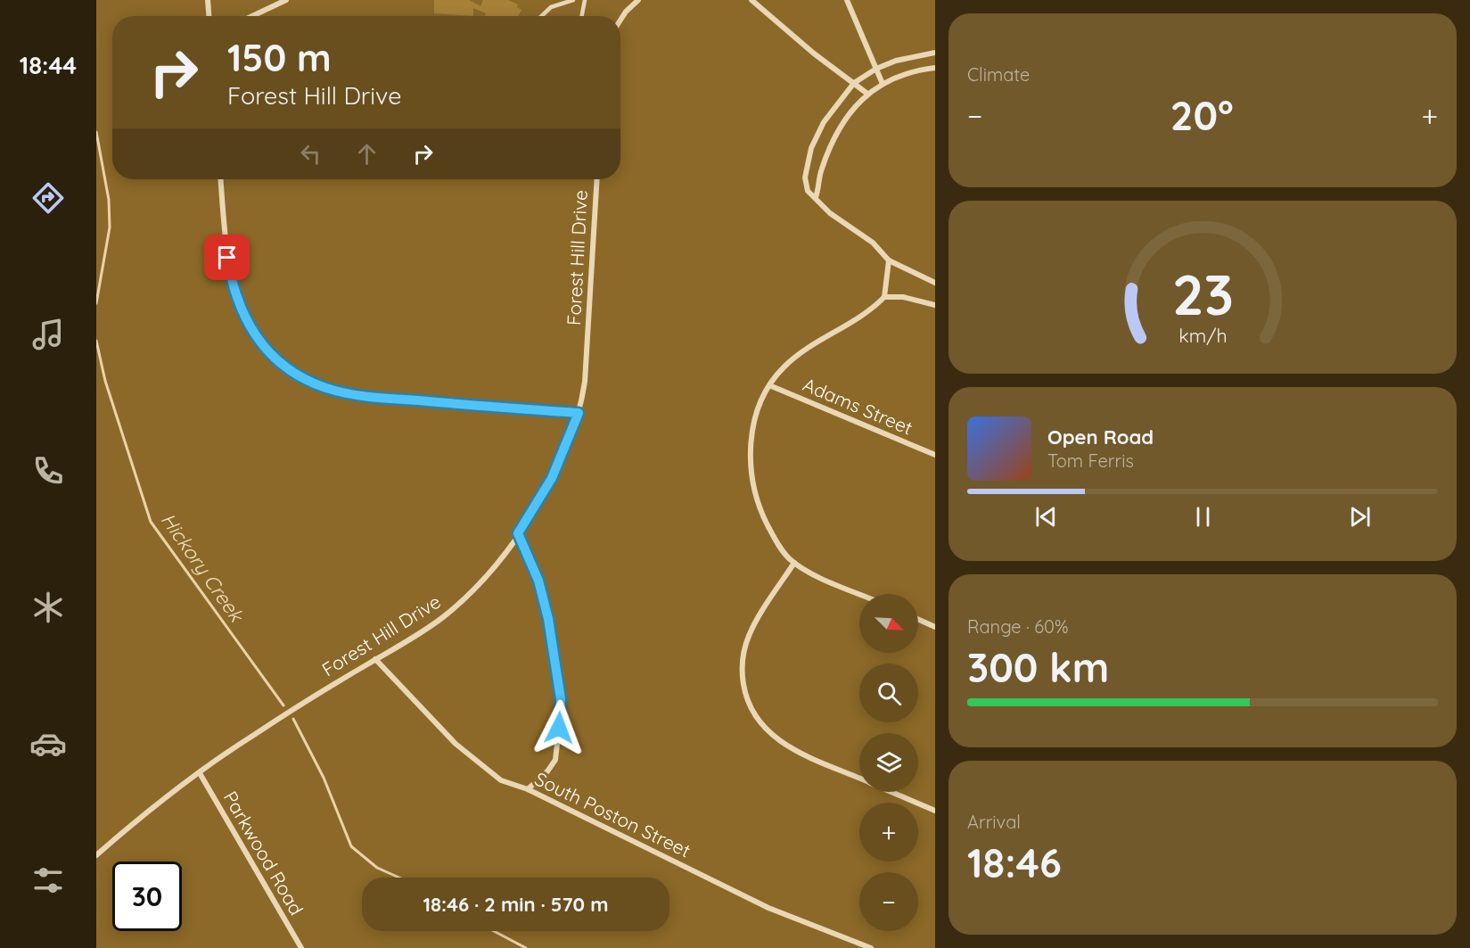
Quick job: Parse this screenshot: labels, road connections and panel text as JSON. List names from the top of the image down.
{
  "streets": {
    "street": [
      "Forest Hill Drive",
      "Adams Street",
      "South Poston Street",
      "Parkwood Road"
    ]
  },
  "crossings": [
    ["Forest Hill Drive", "South Poston Street"],
    ["Forest Hill Drive", "Parkwood Road"]
  ],
  "water": ["Hickory Creek"],
  "north": "bottom right",
  "page": {
    "tabs": "18:44",
    "tile": [
      "Climate",
      ["Range · 60%", "300 km"],
      ["Arrival", "18:46"]
    ],
    "turn": ["150 m", "Forest Hill Drive"],
    "heat": ["−", "20°", "+"],
    "song": ["Open Road", "Tom Ferris"],
    "map_buttons": ["+", "−"],
    "limit": "30",
    "trip": "18:46 · 2 min · 570 m",
    "gauge": ["23", "km/h"]
  }
}
